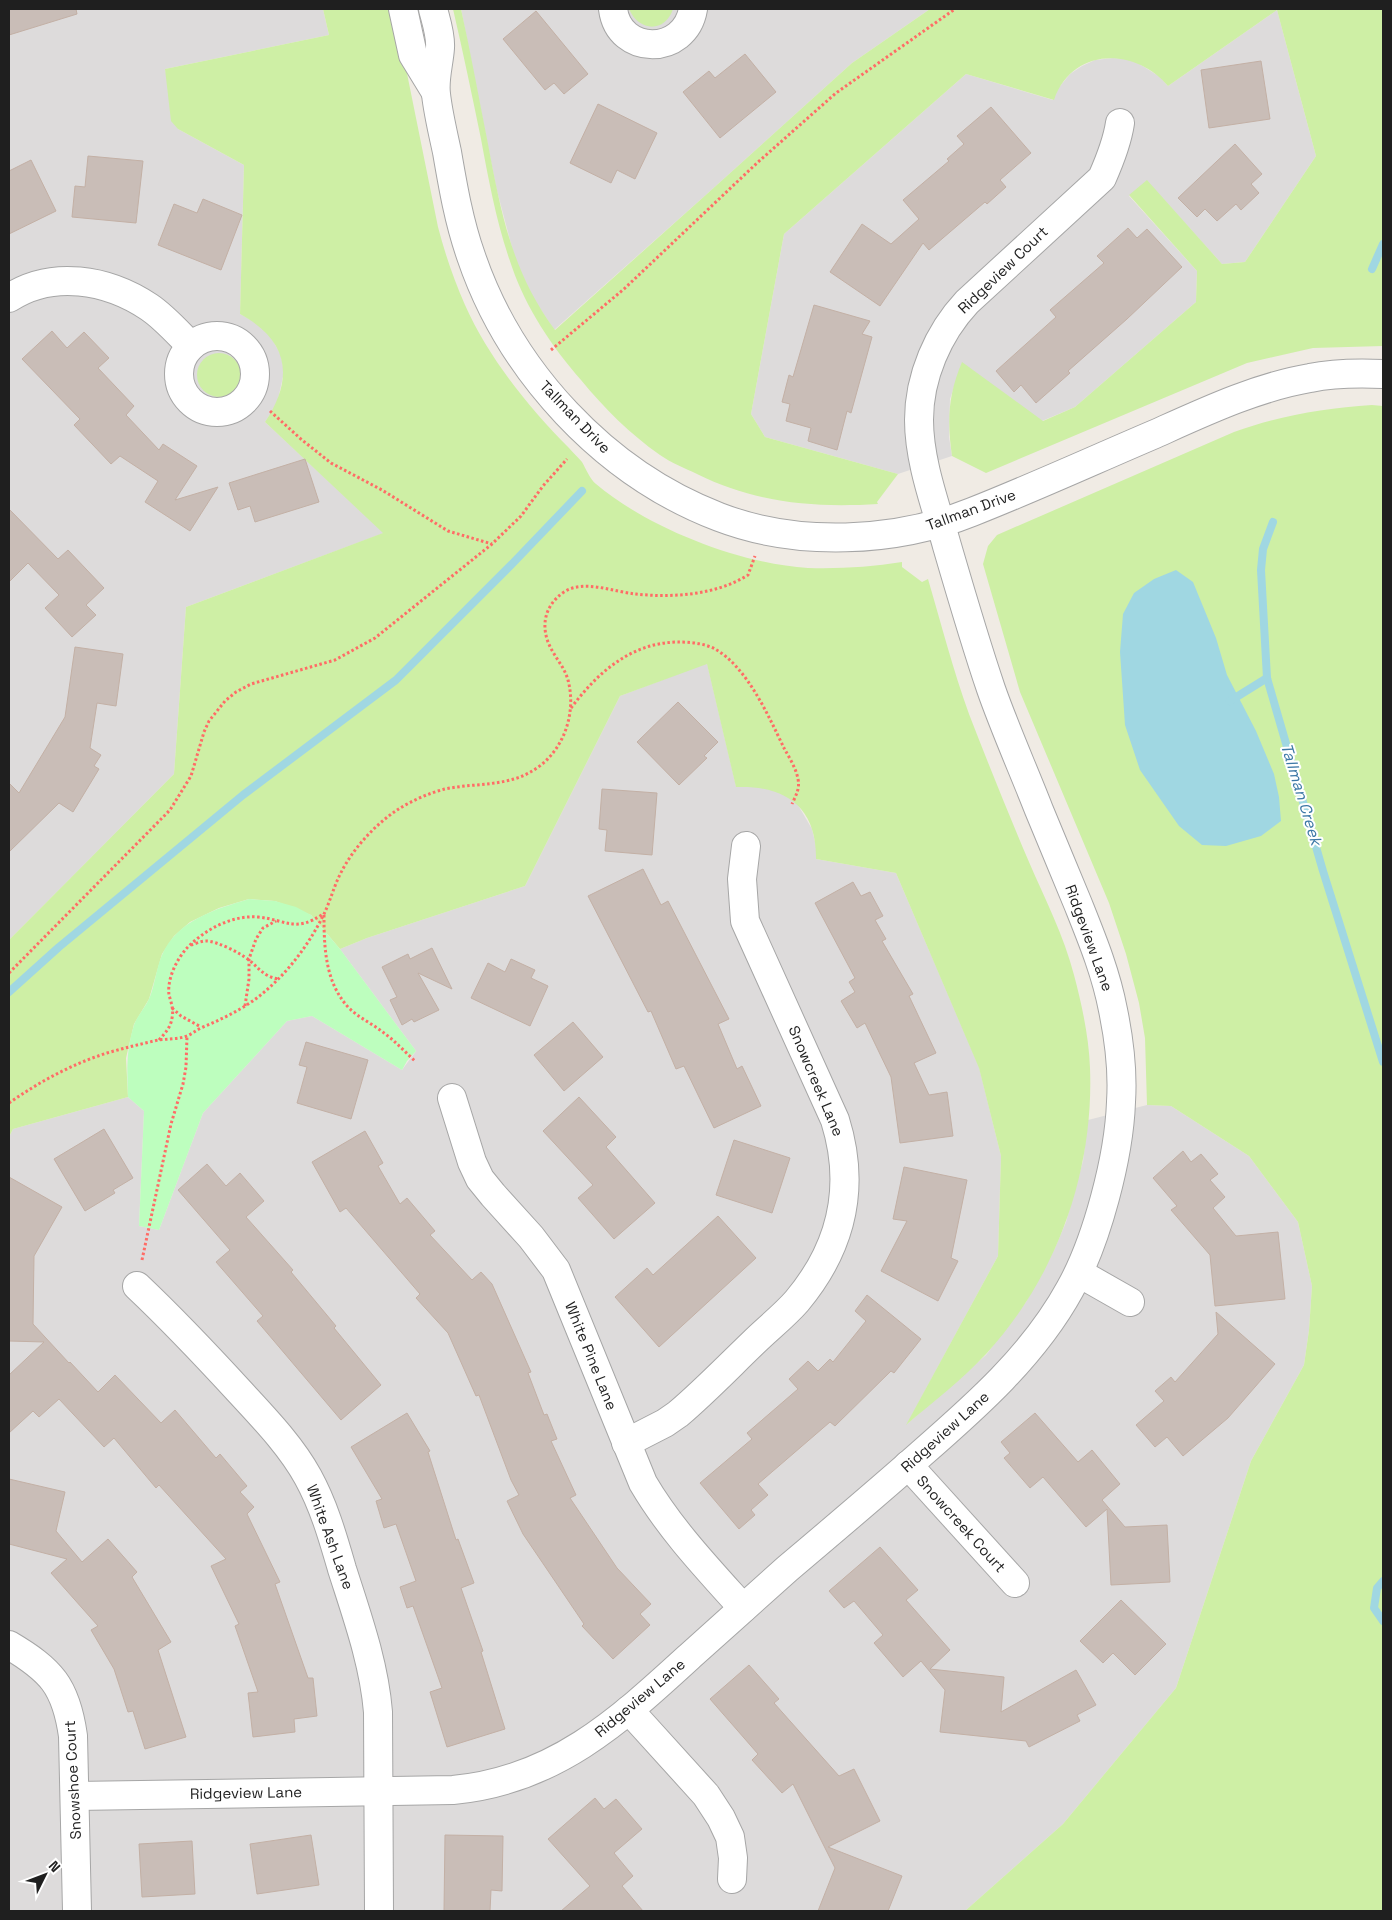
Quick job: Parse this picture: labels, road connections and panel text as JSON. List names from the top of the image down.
{
  "streets": {
    "street": [
      "Ridgeview Court",
      "Tallman Drive",
      "Ridgeview Lane",
      "Snowcreek Lane",
      "White Pine Lane",
      "Snowcreek Court",
      "White Ash Lane",
      "Snowshoe Court"
    ]
  },
  "crossings": [
    ["Ridgeview Court", "Tallman Drive"],
    ["Ridgeview Court", "Ridgeview Lane"],
    ["Tallman Drive", "Ridgeview Lane"],
    ["Ridgeview Lane", "White Pine Lane"],
    ["Ridgeview Lane", "Snowcreek Court"],
    ["Ridgeview Lane", "White Ash Lane"],
    ["Ridgeview Lane", "Snowshoe Court"],
    ["Snowcreek Lane", "White Pine Lane"]
  ],
  "water": ["Tallman Creek"],
  "north": "top right"
}
